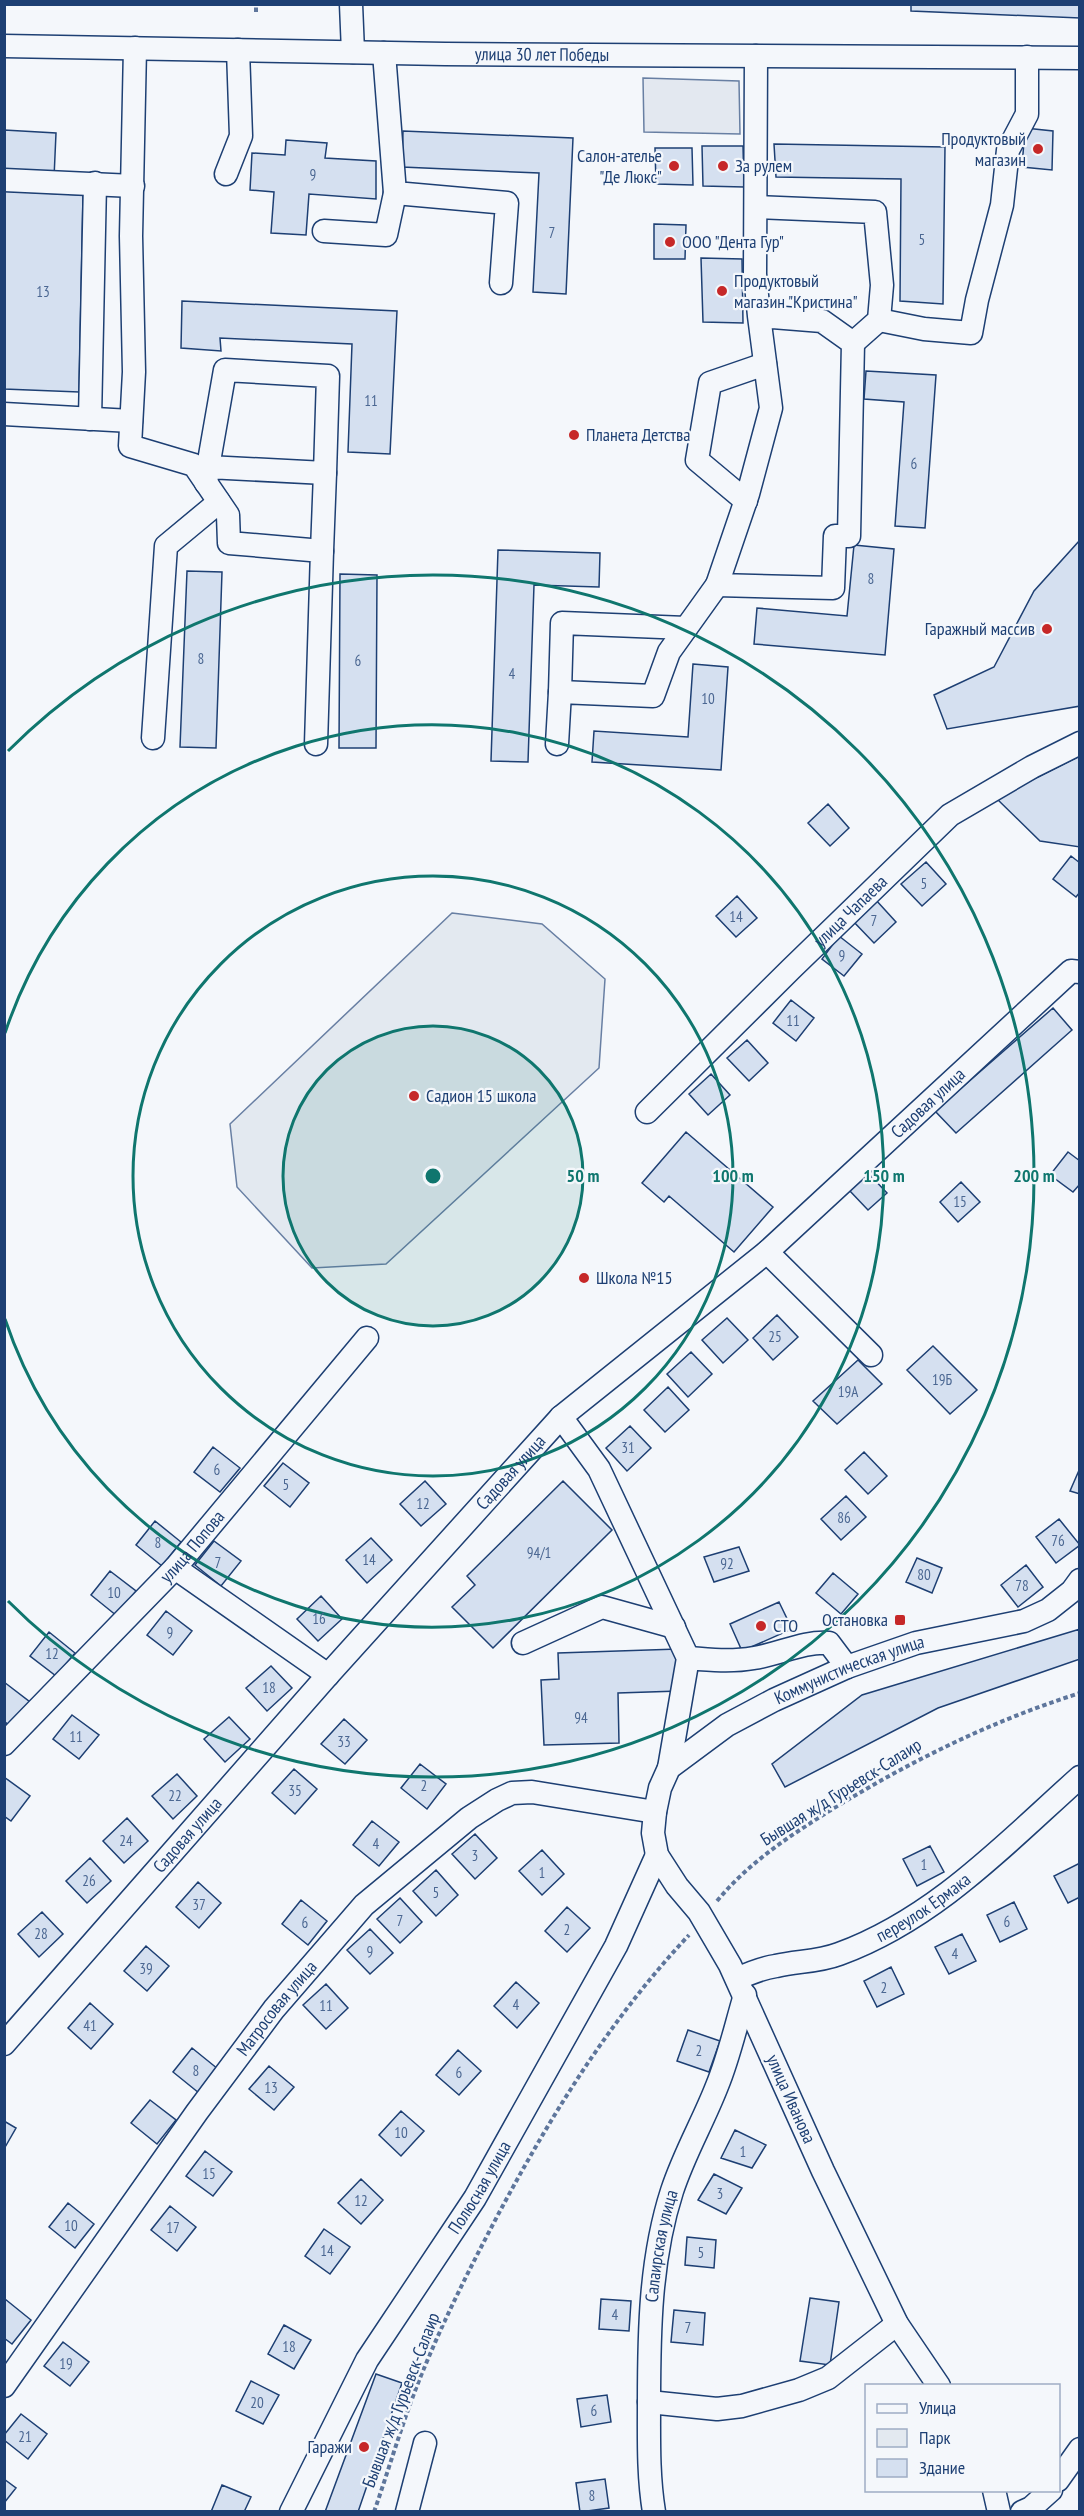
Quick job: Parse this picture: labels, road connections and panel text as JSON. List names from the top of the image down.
{
  "streets": {
    "street": [
      "улица 30 лет Победы",
      "улица Чапаева",
      "Садовая улица",
      "улица Попова",
      "Коммунистическая улица",
      "переулок Ермака",
      "Матросовая улица",
      "улица Иванова",
      "Полюсная улица",
      "Салаирская улица"
    ],
    "path": ["Бывшая ж/д Гурьевск-Салаир"]
  },
  "crossings": [
    ["Бывшая ж/д Гурьевск-Салаир", "улица Иванова"],
    ["переулок Ермака", "улица Иванова"],
    ["переулок Ермака", "Салаирская улица"],
    ["Матросовая улица", "улица Иванова"],
    ["улица Иванова", "Полюсная улица"],
    ["улица Иванова", "Салаирская улица"]
  ],
  "places": {
    "other": [
      "Продуктовый магазин",
      "Салон-ателье \"Де Люкс\"",
      "За рулем",
      "ООО \"Дента Гур\"",
      "Продуктовый магазин \"Кристина\"",
      "Планета Детства",
      "Гаражный массив",
      "Садион 15 школа",
      "Школа №15",
      "СТО",
      "Гаражи"
    ],
    "transit": ["Остановка"]
  },
  "house_numbers": [
    "9",
    "7",
    "5",
    "13",
    "11",
    "6",
    "8",
    "8",
    "6",
    "4",
    "10",
    "5",
    "14",
    "7",
    "9",
    "11",
    "15",
    "25",
    "19Б",
    "19А",
    "31",
    "6",
    "5",
    "12",
    "86",
    "76",
    "8",
    "94/1",
    "14",
    "7",
    "92",
    "80",
    "78",
    "10",
    "16",
    "9",
    "12",
    "18",
    "94",
    "11",
    "33",
    "2",
    "35",
    "22",
    "24",
    "4",
    "3",
    "1",
    "1",
    "26",
    "5",
    "37",
    "7",
    "6",
    "6",
    "2",
    "28",
    "9",
    "4",
    "39",
    "2",
    "4",
    "11",
    "41",
    "2",
    "8",
    "6",
    "13",
    "10",
    "1",
    "15",
    "3",
    "12",
    "10",
    "17",
    "14",
    "5",
    "4",
    "7",
    "18",
    "19",
    "20",
    "6",
    "21",
    "8"
  ],
  "legend": ["Улица", "Парк", "Здание"],
  "rings": [
    "50 m",
    "100 m",
    "150 m",
    "200 m"
  ]
}
